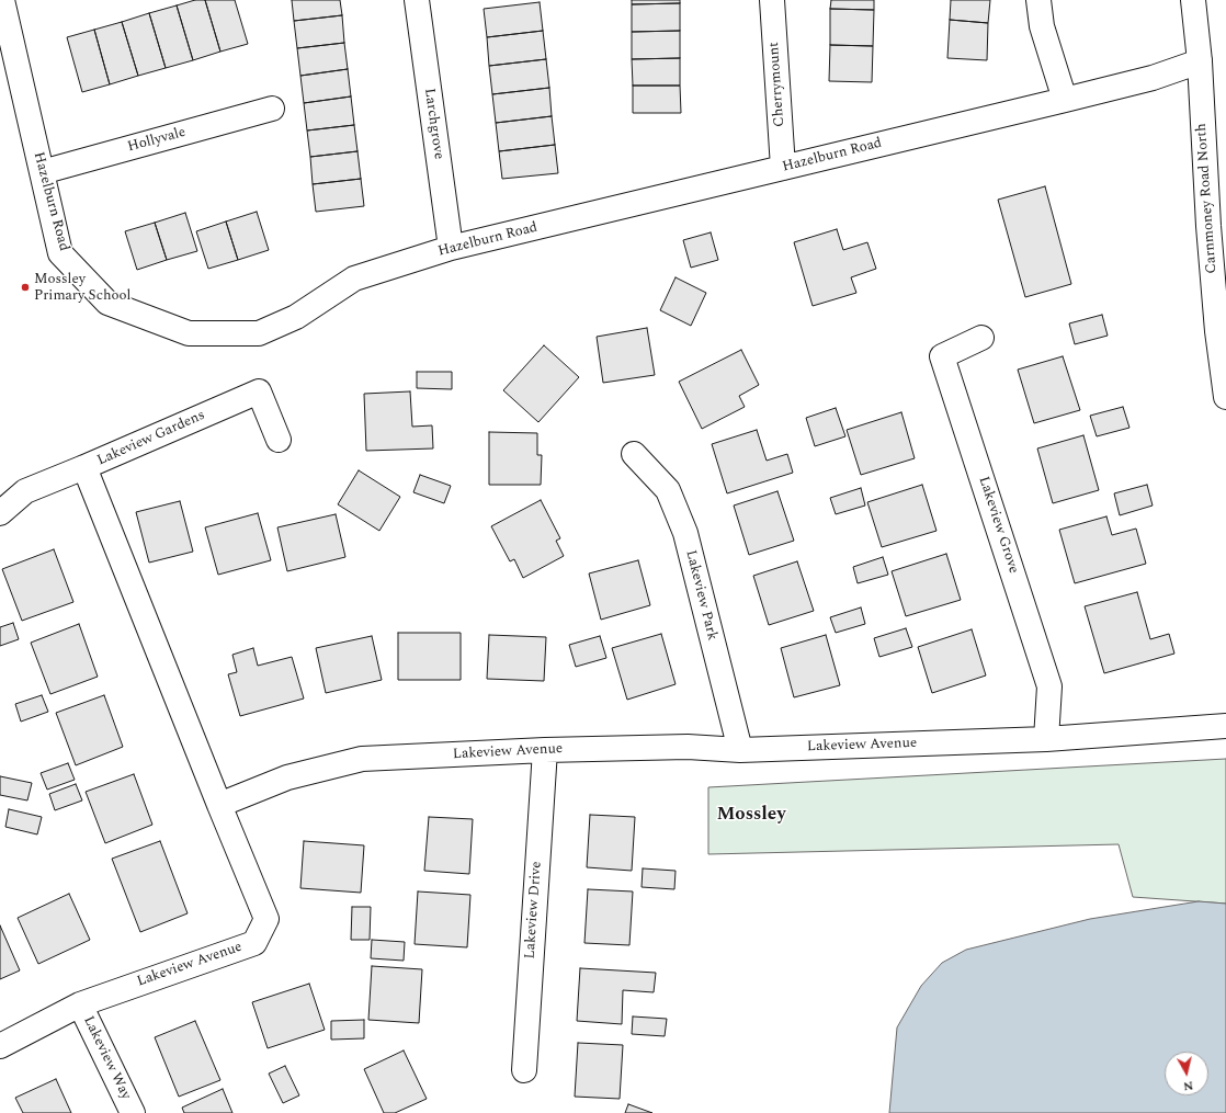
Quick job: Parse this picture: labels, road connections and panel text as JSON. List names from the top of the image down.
{
  "streets": {
    "street": [
      "Cherrymount",
      "Larchgrove",
      "Hollyvale",
      "Hazelburn Road",
      "Carnmoney Road North",
      "Lakeview Gardens",
      "Lakeview Grove",
      "Lakeview Park",
      "Lakeview Avenue",
      "Lakeview Drive",
      "Lakeview Way"
    ]
  },
  "crossings": [
    ["Cherrymount", "Hazelburn Road"],
    ["Larchgrove", "Hazelburn Road"],
    ["Hollyvale", "Hazelburn Road"],
    ["Hazelburn Road", "Carnmoney Road North"],
    ["Lakeview Grove", "Lakeview Avenue"],
    ["Lakeview Park", "Lakeview Avenue"],
    ["Lakeview Avenue", "Lakeview Drive"],
    ["Lakeview Avenue", "Lakeview Way"]
  ],
  "districts": ["Mossley"],
  "places": ["Mossley Primary School"],
  "north": "bottom"
}
